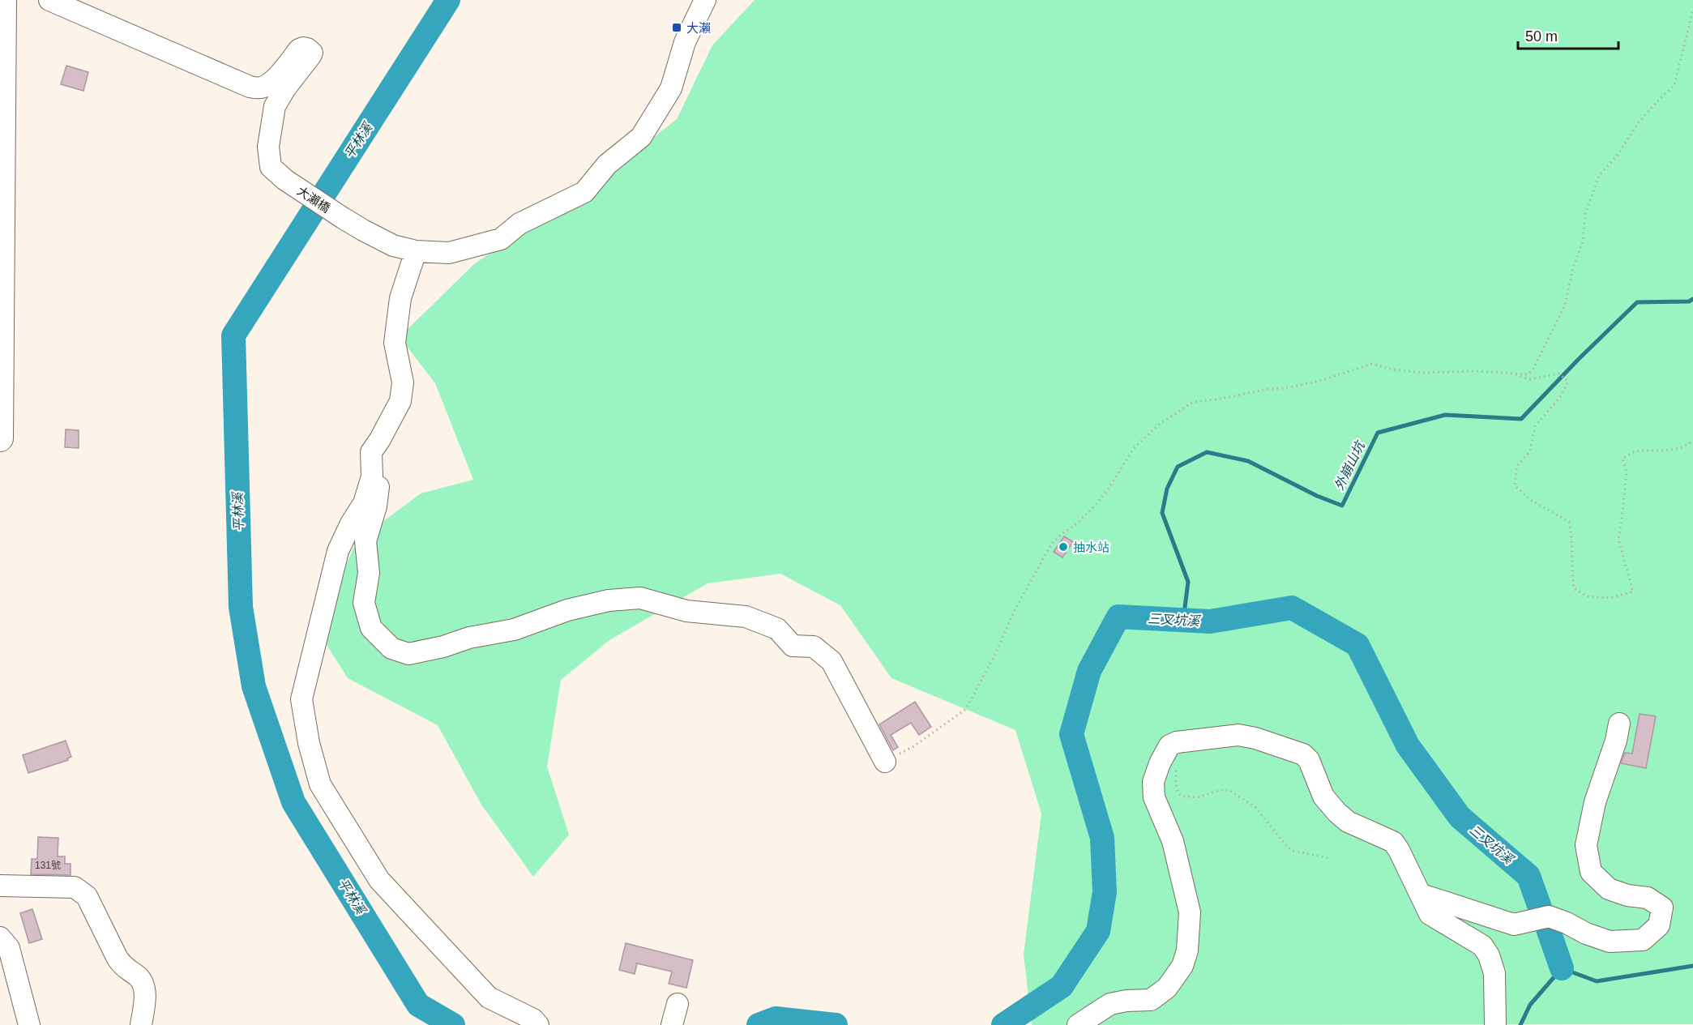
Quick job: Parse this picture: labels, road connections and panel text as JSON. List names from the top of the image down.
{
  "streets": {
    "street": ["大瀨橋"]
  },
  "water": ["平林溪", "外崩山坑", "三叉坑溪"],
  "places": {
    "transit": ["大瀨"],
    "other": ["抽水站"]
  },
  "house_numbers": ["131號"],
  "scale_bar": "50 m"
}
